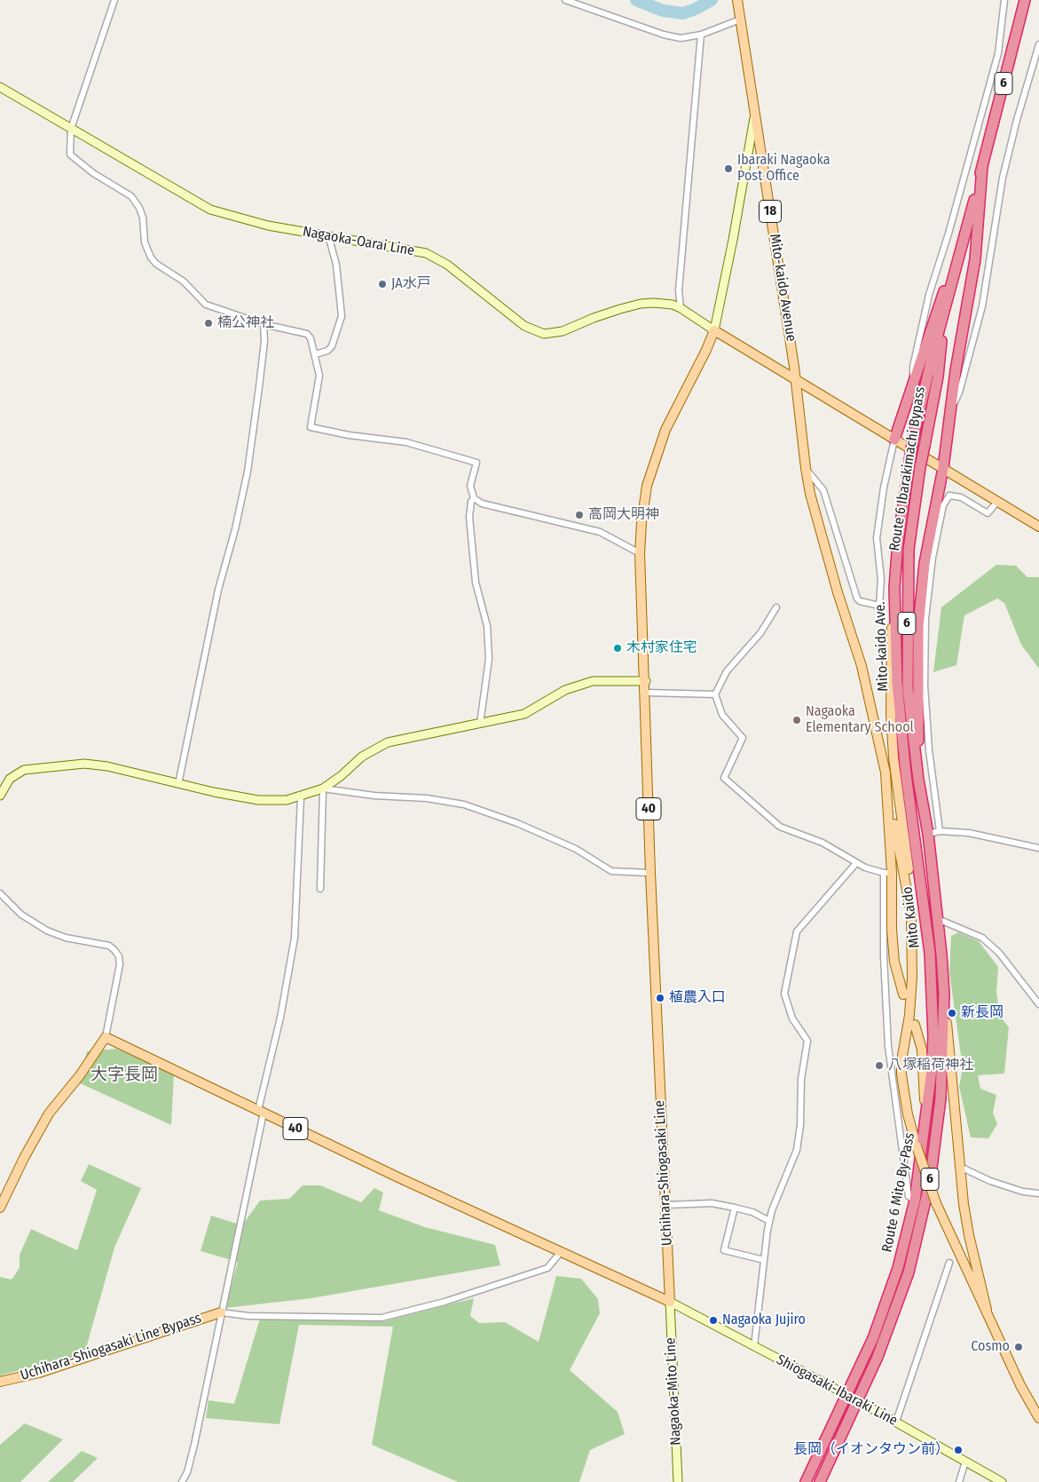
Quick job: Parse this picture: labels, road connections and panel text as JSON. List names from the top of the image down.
{
  "streets": {
    "highway": [
      "6",
      "Route 6 Ibarakimachi Bypass",
      "Mito-kaido Ave.",
      "Route 6 Mito By-Pass"
    ],
    "main road": [
      "18",
      "Nagaoka-Oarai Line",
      "Mito-kaido Avenue",
      "40",
      "Uchihara-Shiogasaki Line",
      "Uchihara-Shiogasaki Line Bypass",
      "Shiogasaki-Ibaraki Line",
      "Nagaoka-Mito Line"
    ]
  },
  "crossings": [
    ["6", "Route 6 Ibarakimachi Bypass"],
    ["6", "Route 6 Mito By-Pass"],
    ["Nagaoka-Oarai Line", "Uchihara-Shiogasaki Line"],
    ["Route 6 Ibarakimachi Bypass", "Mito-kaido Ave."],
    ["Mito-kaido Ave.", "Route 6 Mito By-Pass"],
    ["40", "Uchihara-Shiogasaki Line"],
    ["40", "Shiogasaki-Ibaraki Line"],
    ["40", "Nagaoka-Mito Line"],
    ["Uchihara-Shiogasaki Line", "Shiogasaki-Ibaraki Line"],
    ["Uchihara-Shiogasaki Line", "Nagaoka-Mito Line"],
    ["Route 6 Mito By-Pass", "Shiogasaki-Ibaraki Line"],
    ["Shiogasaki-Ibaraki Line", "Nagaoka-Mito Line"]
  ],
  "districts": ["大字長岡"],
  "places": [
    "Ibaraki Nagaoka Post Office",
    "JA水戸",
    "楠公神社",
    "高岡大明神",
    "木村家住宅",
    "Nagaoka Elementary School",
    "植農入口",
    "新長岡",
    "八塚稲荷神社",
    "Nagaoka Jujiro",
    "Cosmo",
    "長岡（イオンタウン前）"
  ]
}
